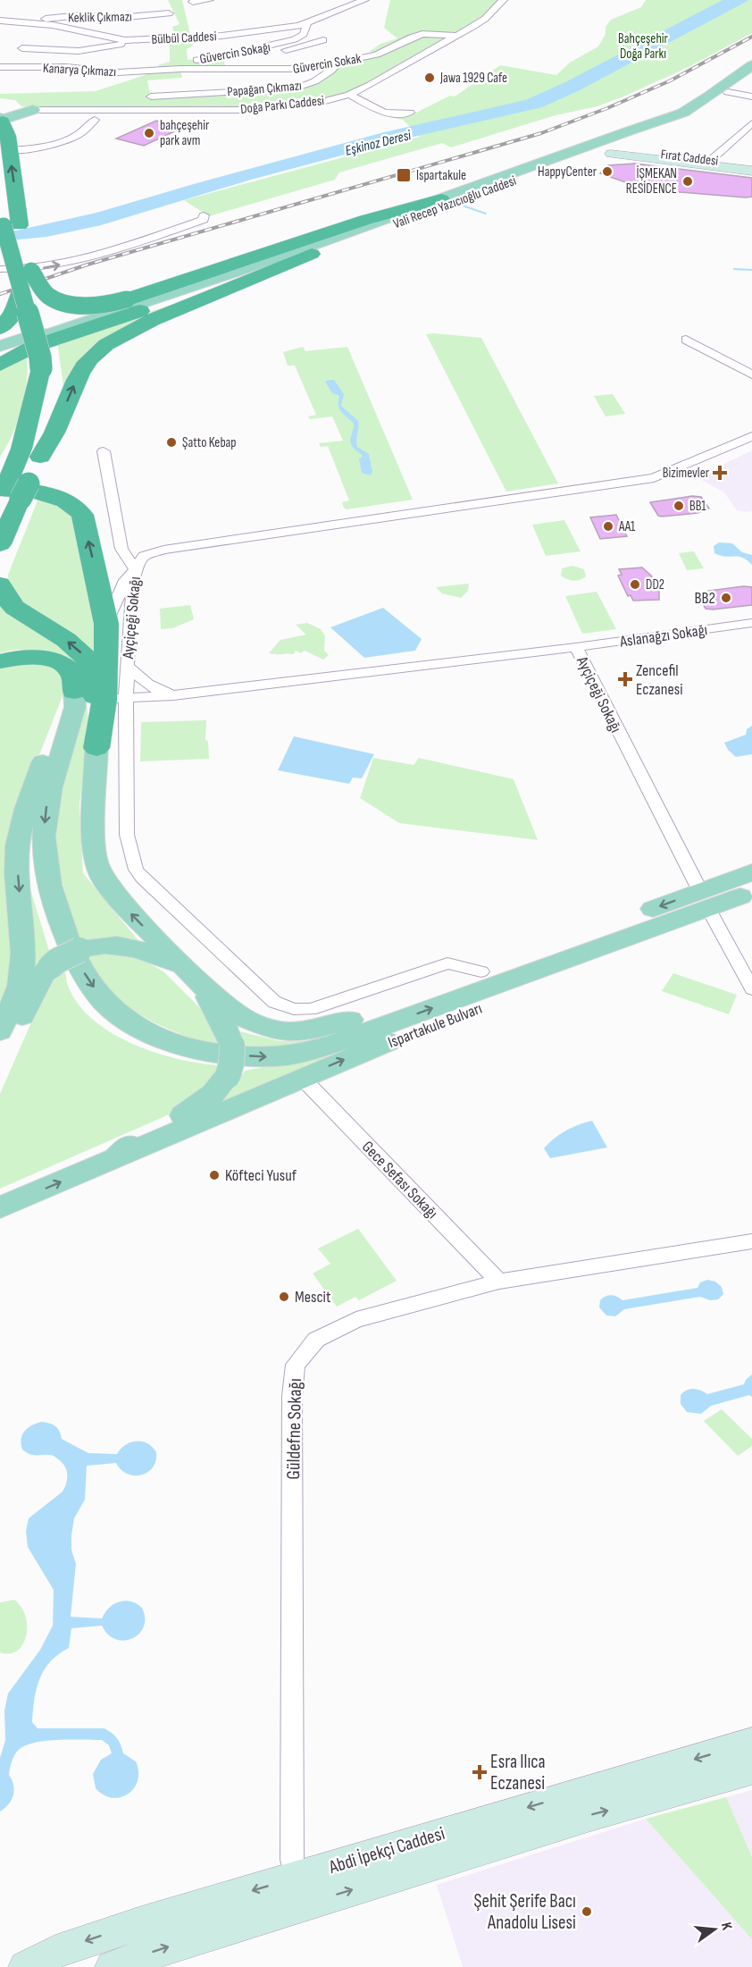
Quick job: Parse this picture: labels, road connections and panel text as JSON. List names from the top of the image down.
{
  "streets": {
    "main road": ["Vali Recep Yazıcıoğlu Caddesi", "Ispartakule Bulvarı"],
    "street": [
      "Keklik Çıkmazı",
      "Bülbül Caddesi",
      "Güvercin Sokağı",
      "Güvercin Sokak",
      "Kanarya Çıkmazı",
      "Papağan Çıkmazı",
      "Doğa Parkı Caddesi",
      "Fırat Caddesi",
      "Ayçiçeği Sokağı",
      "Aslanağzı Sokağı",
      "Gece Sefası Sokağı",
      "Güldefne Sokağı",
      "Abdi İpekçi Caddesi"
    ]
  },
  "crossings": [
    ["Keklik Çıkmazı", "Bülbül Caddesi"],
    ["Bülbül Caddesi", "Güvercin Sokağı"],
    ["Güvercin Sokağı", "Güvercin Sokak"],
    ["Güvercin Sokağı", "Kanarya Çıkmazı"],
    ["Güvercin Sokak", "Kanarya Çıkmazı"],
    ["Güvercin Sokak", "Papağan Çıkmazı"],
    ["Güvercin Sokak", "Doğa Parkı Caddesi"],
    ["Fırat Caddesi", "Vali Recep Yazıcıoğlu Caddesi"],
    ["Ayçiçeği Sokağı", "Aslanağzı Sokağı"],
    ["Ispartakule Bulvarı", "Gece Sefası Sokağı"],
    ["Gece Sefası Sokağı", "Güldefne Sokağı"],
    ["Güldefne Sokağı", "Abdi İpekçi Caddesi"]
  ],
  "water": ["Eşkinoz Deresi"],
  "parks": ["Bahçeşehir Doğa Parkı"],
  "places": {
    "other": [
      "Jawa 1929 Cafe",
      "bahçeşehir park avm",
      "HappyCenter",
      "İŞMEKAN RESİDENCE",
      "Şatto Kebap",
      "BB1",
      "AA1",
      "DD2",
      "BB2",
      "Köfteci Yusuf",
      "Mescit",
      "Şehit Şerife Bacı Anadolu Lisesi"
    ],
    "transit": ["Ispartakule"],
    "health": ["Bizimevler", "Zencefil Eczanesi", "Esra Ilıca Eczanesi"]
  },
  "north": "right"
}
